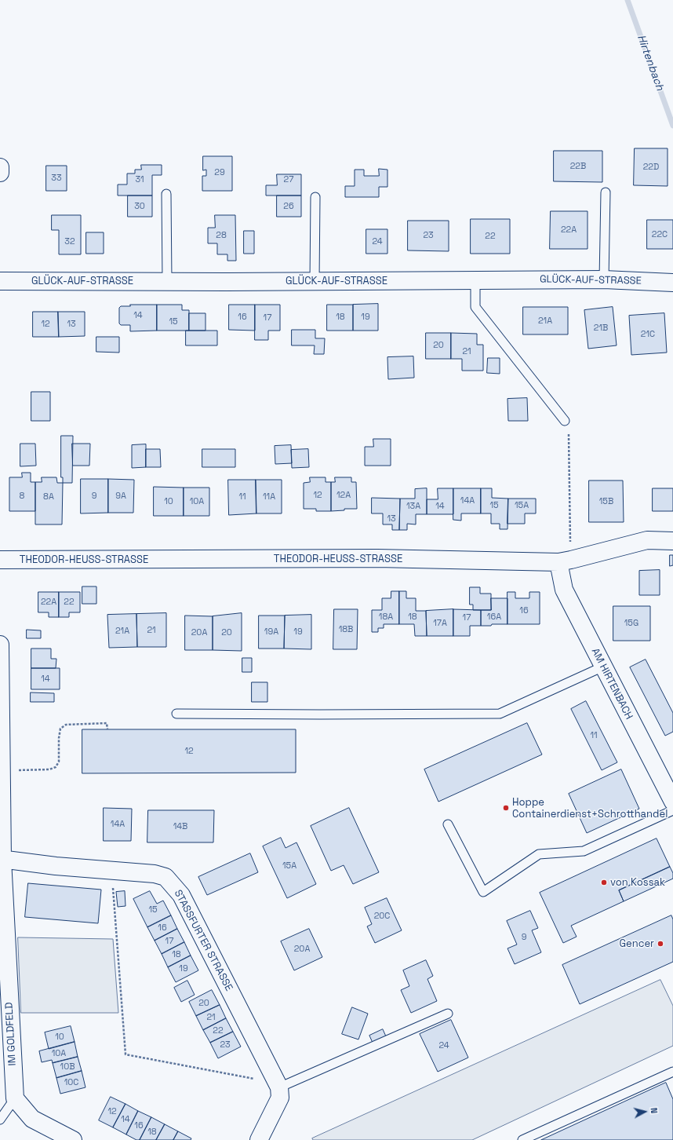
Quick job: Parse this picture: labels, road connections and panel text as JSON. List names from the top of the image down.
{
  "streets": {
    "street": [
      "GLÜCK-AUF-STRASSE",
      "THEODOR-HEUSS-STRASSE",
      "AM HIRTENBACH",
      "STASSFURTER STRASSE",
      "IM GOLDFELD"
    ]
  },
  "crossings": [
    ["THEODOR-HEUSS-STRASSE", "AM HIRTENBACH"],
    ["STASSFURTER STRASSE", "IM GOLDFELD"]
  ],
  "water": ["Hirtenbach"],
  "places": ["Hoppe Containerdienst+Schrotthandel", "von Kossak", "Gencer"],
  "house_numbers": [
    "22B",
    "22D",
    "29",
    "33",
    "31",
    "27",
    "30",
    "26",
    "22A",
    "22C",
    "28",
    "23",
    "22",
    "32",
    "24",
    "14",
    "16",
    "18",
    "19",
    "17",
    "21A",
    "15",
    "12",
    "13",
    "21B",
    "21C",
    "20",
    "21",
    "12",
    "12A",
    "8",
    "9",
    "9A",
    "8A",
    "11",
    "11A",
    "14A",
    "10",
    "10A",
    "15B",
    "15",
    "15A",
    "13A",
    "14",
    "13",
    "22A",
    "22",
    "16",
    "18A",
    "18",
    "16A",
    "17",
    "17A",
    "15G",
    "18B",
    "21",
    "21A",
    "19A",
    "19",
    "20A",
    "20",
    "14",
    "11",
    "12",
    "14A",
    "14B",
    "15A",
    "15",
    "20C",
    "16",
    "9",
    "17",
    "20A",
    "18",
    "19",
    "20",
    "21",
    "22",
    "10",
    "23",
    "24",
    "10A",
    "10B",
    "10C",
    "12",
    "14",
    "16",
    "18"
  ],
  "north": "right"
}
